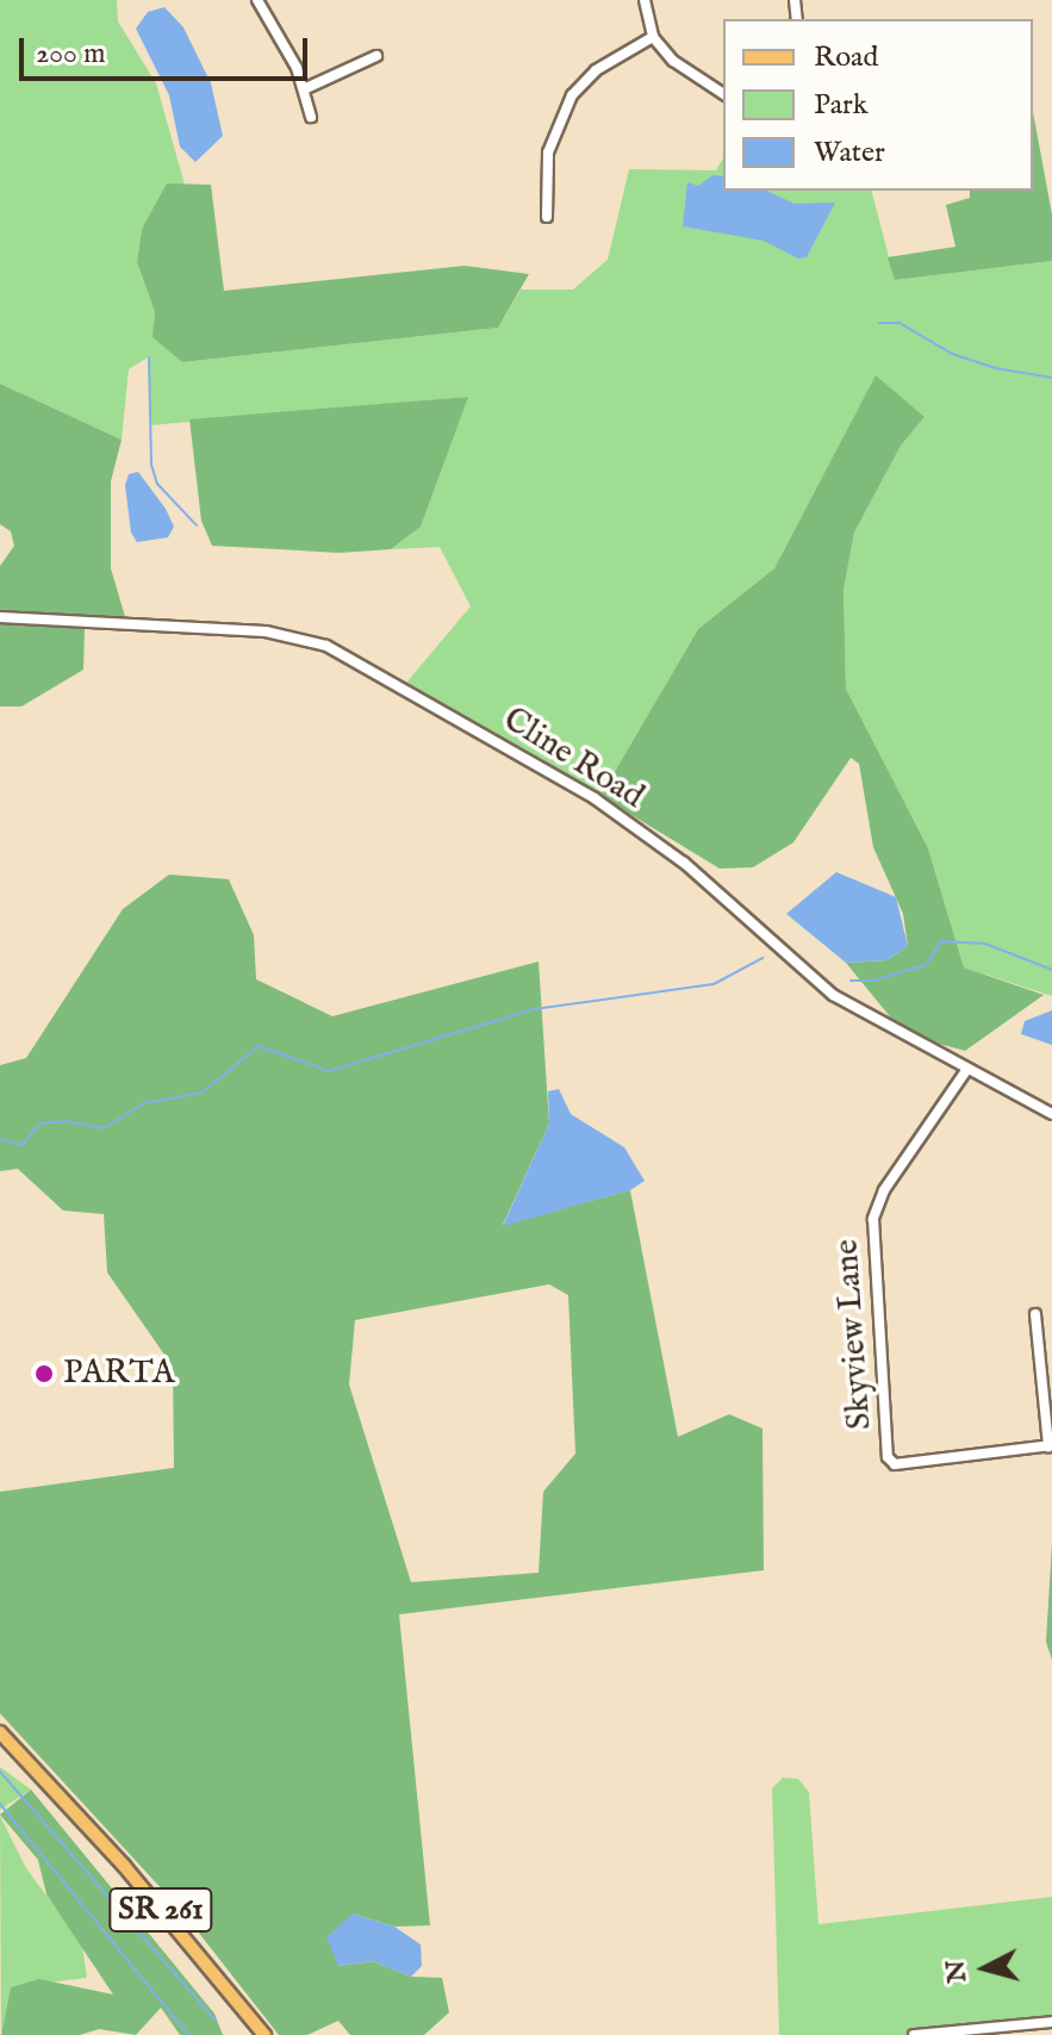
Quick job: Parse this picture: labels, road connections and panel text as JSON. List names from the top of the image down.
{
  "streets": {
    "main road": ["SR 261"],
    "street": ["Cline Road", "Skyview Lane"]
  },
  "crossings": [
    ["Cline Road", "Skyview Lane"]
  ],
  "places": ["PARTA"],
  "legend": ["Road", "Park", "Water"],
  "scale_bar": "200 m",
  "north": "left"
}
